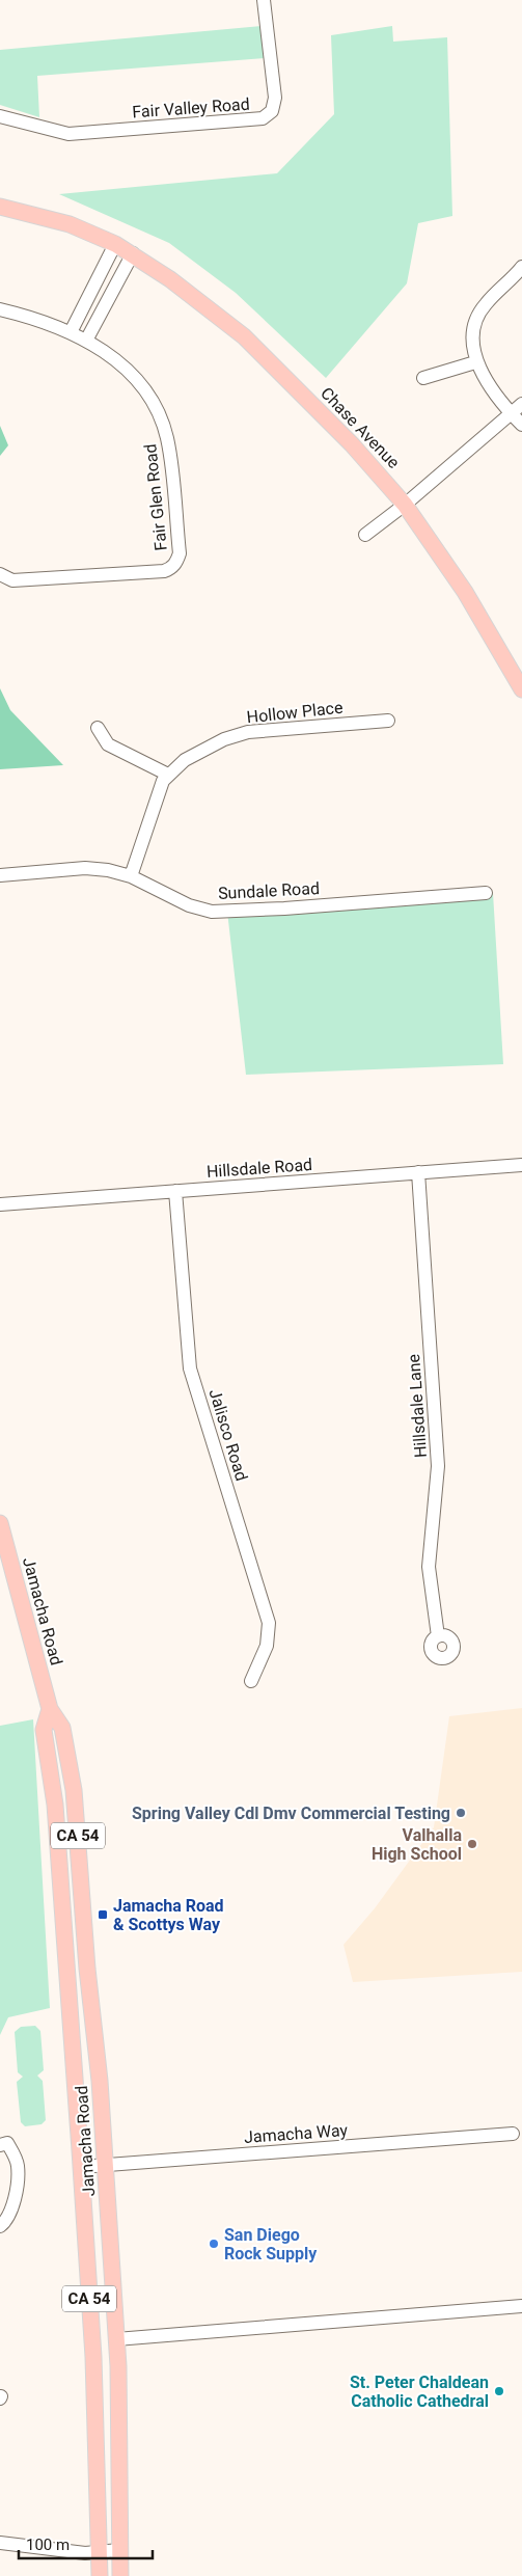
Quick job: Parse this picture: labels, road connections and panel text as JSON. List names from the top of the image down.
{
  "streets": {
    "main road": ["Chase Avenue", "Jamacha Road", "CA 54"],
    "street": [
      "Fair Valley Road",
      "Fair Glen Road",
      "Hollow Place",
      "Sundale Road",
      "Hillsdale Road",
      "Hillsdale Lane",
      "Jalisco Road",
      "Jamacha Way"
    ]
  },
  "crossings": [
    ["Hollow Place", "Sundale Road"],
    ["Hillsdale Road", "Hillsdale Lane"],
    ["Hillsdale Road", "Jalisco Road"],
    ["Jamacha Road", "Jamacha Way"]
  ],
  "places": {
    "other": [
      "Spring Valley Cdl Dmv Commercial Testing",
      "Valhalla High School",
      "San Diego Rock Supply",
      "St. Peter Chaldean Catholic Cathedral"
    ],
    "transit": ["Jamacha Road & Scottys Way"]
  },
  "scale_bar": "100 m"
}
